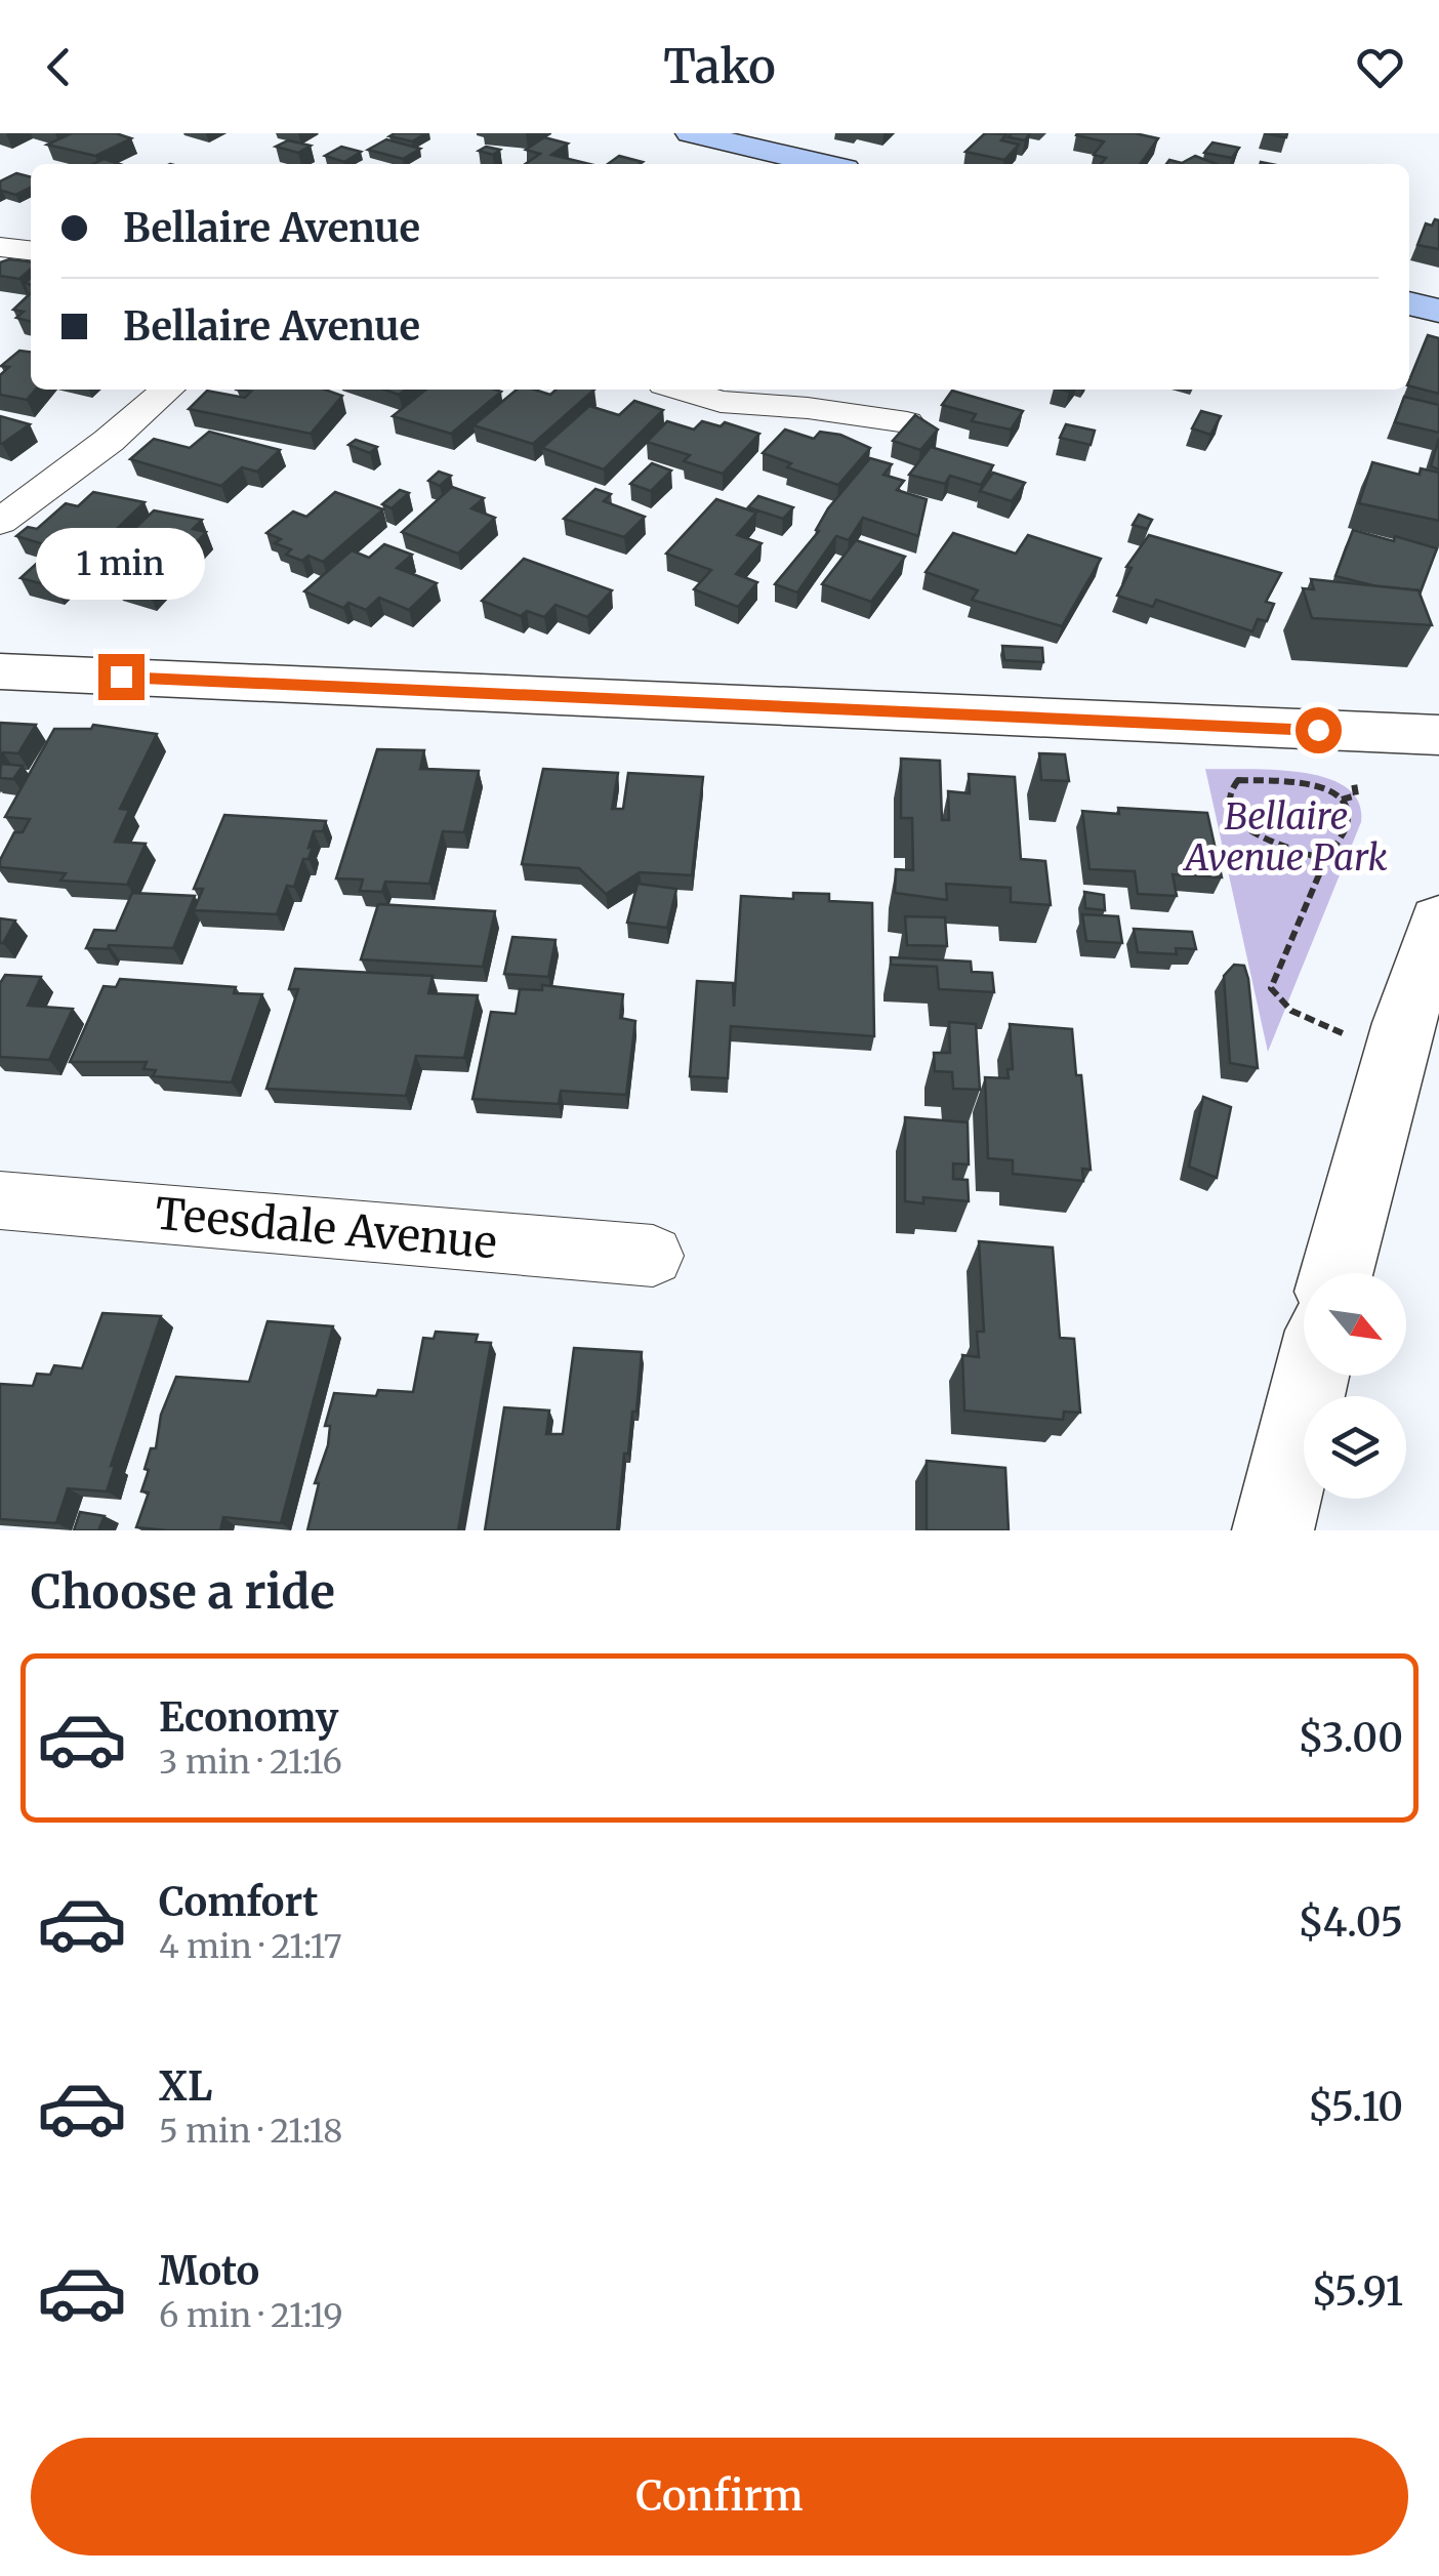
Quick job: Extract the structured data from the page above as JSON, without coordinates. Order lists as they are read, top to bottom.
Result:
{
  "streets": {
    "street": ["Teesdale Avenue"]
  },
  "parks": ["Bellaire Avenue Park"],
  "north": "bottom right",
  "page": {
    "header": "Tako",
    "banner": ["Bellaire Avenue", "Bellaire Avenue"],
    "bubble": "1 min",
    "heading": "Choose a ride",
    "list": [
      {
        "name": "Economy",
        "note": "3 min · 21:16",
        "value": "$3.00"
      },
      {
        "name": "Comfort",
        "note": "4 min · 21:17",
        "value": "$4.05"
      },
      {
        "name": "XL",
        "note": "5 min · 21:18",
        "value": "$5.10"
      },
      {
        "name": "Moto",
        "note": "6 min · 21:19",
        "value": "$5.91"
      }
    ],
    "buttons": "Confirm"
  }
}
